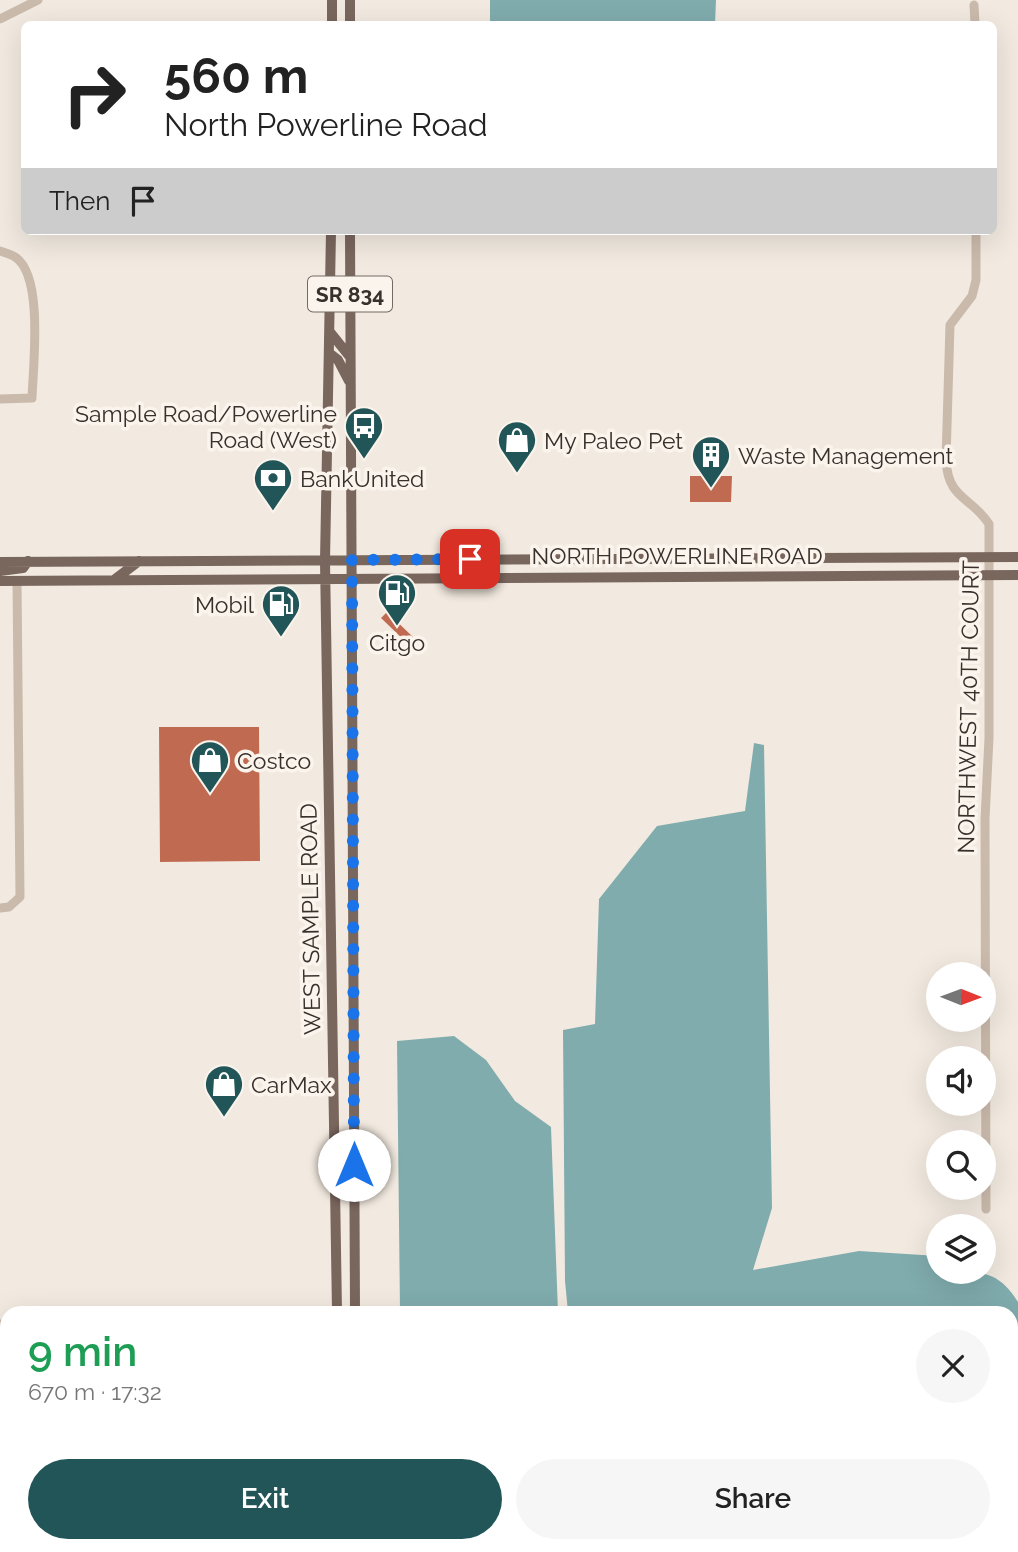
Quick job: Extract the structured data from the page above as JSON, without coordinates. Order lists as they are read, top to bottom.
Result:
{
  "streets": {
    "main road": ["SR 834", "NORTH POWERLINE ROAD", "WEST SAMPLE ROAD"],
    "street": ["NORTHWEST 40TH COURT"]
  },
  "crossings": [
    ["NORTH POWERLINE ROAD", "NORTHWEST 40TH COURT"],
    ["NORTH POWERLINE ROAD", "WEST SAMPLE ROAD"]
  ],
  "places": {
    "bus stop": ["Sample Road/Powerline Road (West)"],
    "shop": ["My Paleo Pet", "Costco", "CarMax"],
    "building": ["Waste Management"],
    "bank": ["BankUnited"],
    "fuel station": ["Citgo", "Mobil"]
  },
  "north": "right",
  "page": {
    "turn": ["560 m", "North Powerline Road"],
    "then": "Then",
    "heading": ["9 min", "670 m · 17:32"],
    "buttons": ["Exit", "Share"]
  }
}
